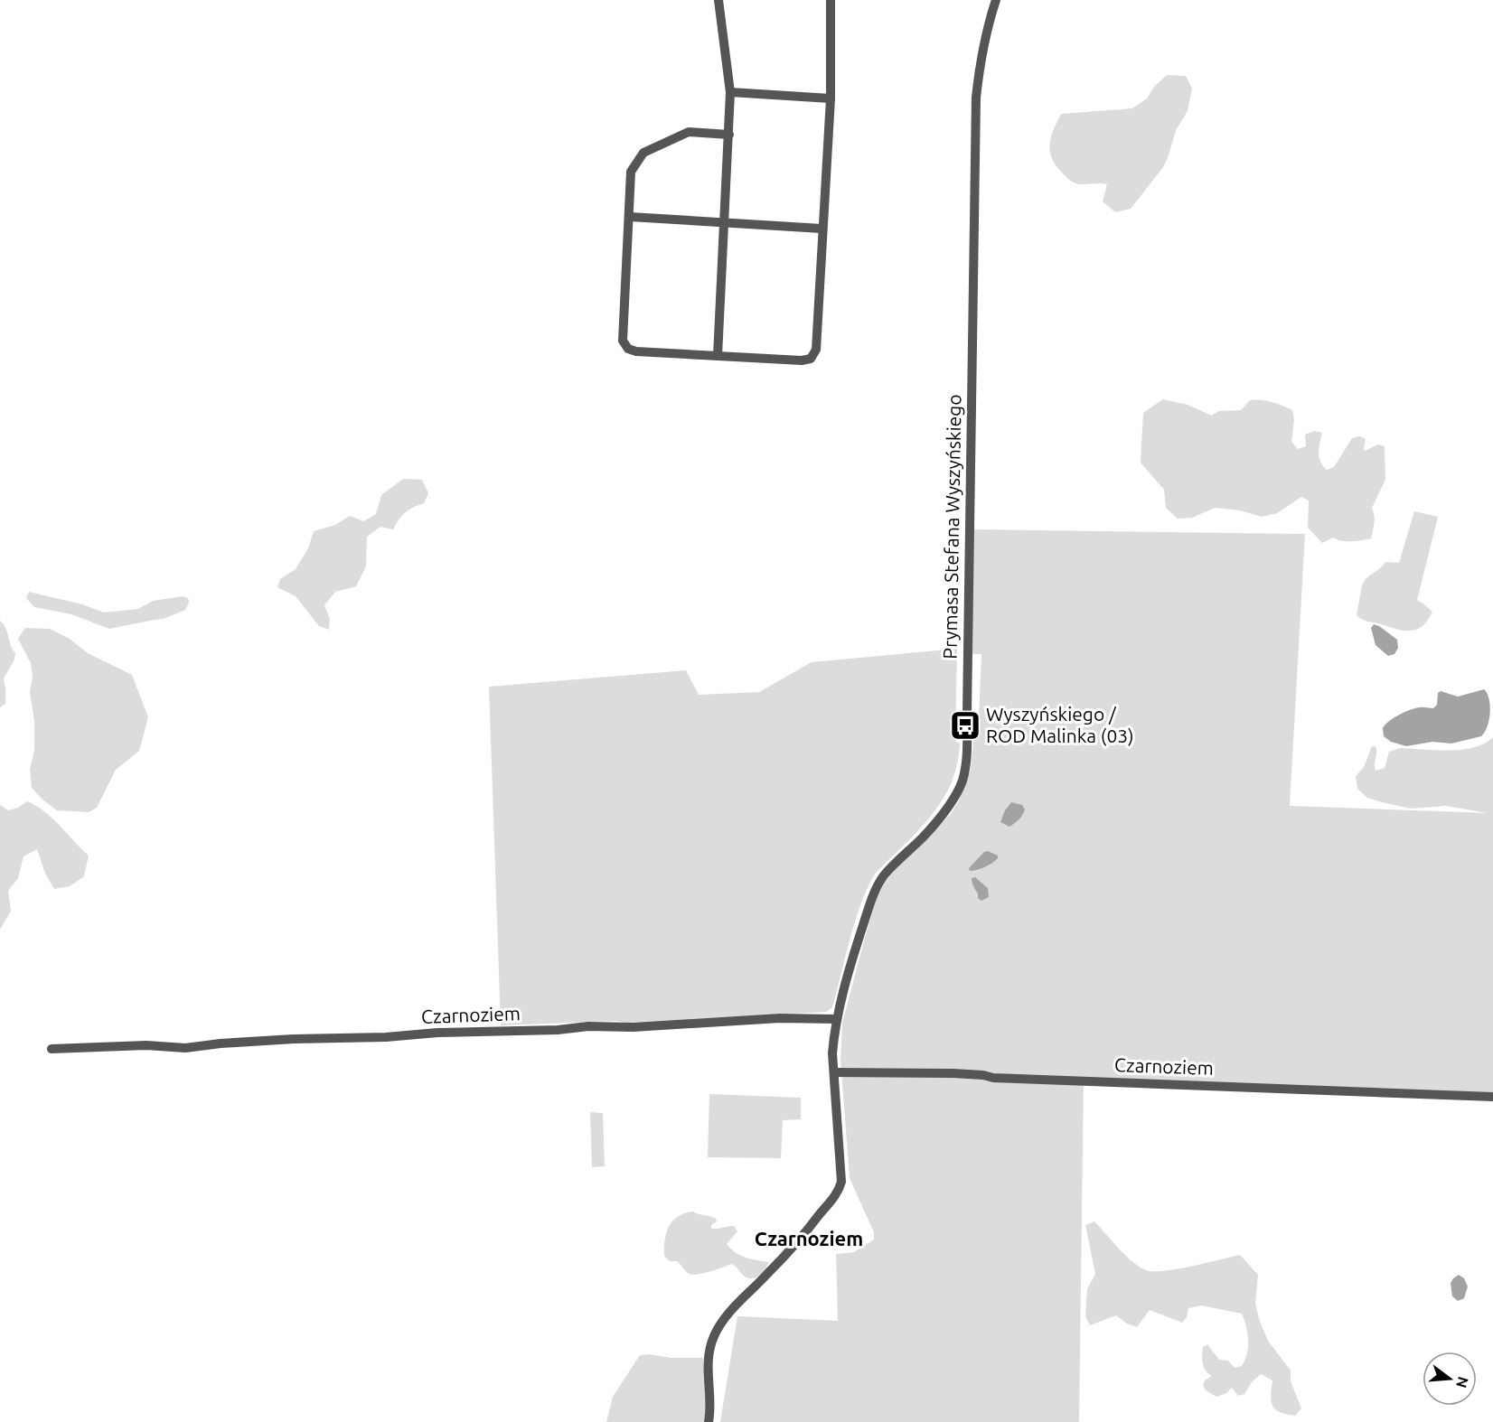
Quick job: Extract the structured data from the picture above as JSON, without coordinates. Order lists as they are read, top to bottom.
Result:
{
  "streets": {
    "street": ["Prymasa Stefana Wyszyńskiego", "Czarnoziem"]
  },
  "crossings": [
    ["Prymasa Stefana Wyszyńskiego", "Czarnoziem"]
  ],
  "districts": ["Czarnoziem"],
  "places": {
    "bus stop": ["Wyszyńskiego / ROD Malinka (03)"]
  },
  "north": "right"
}
